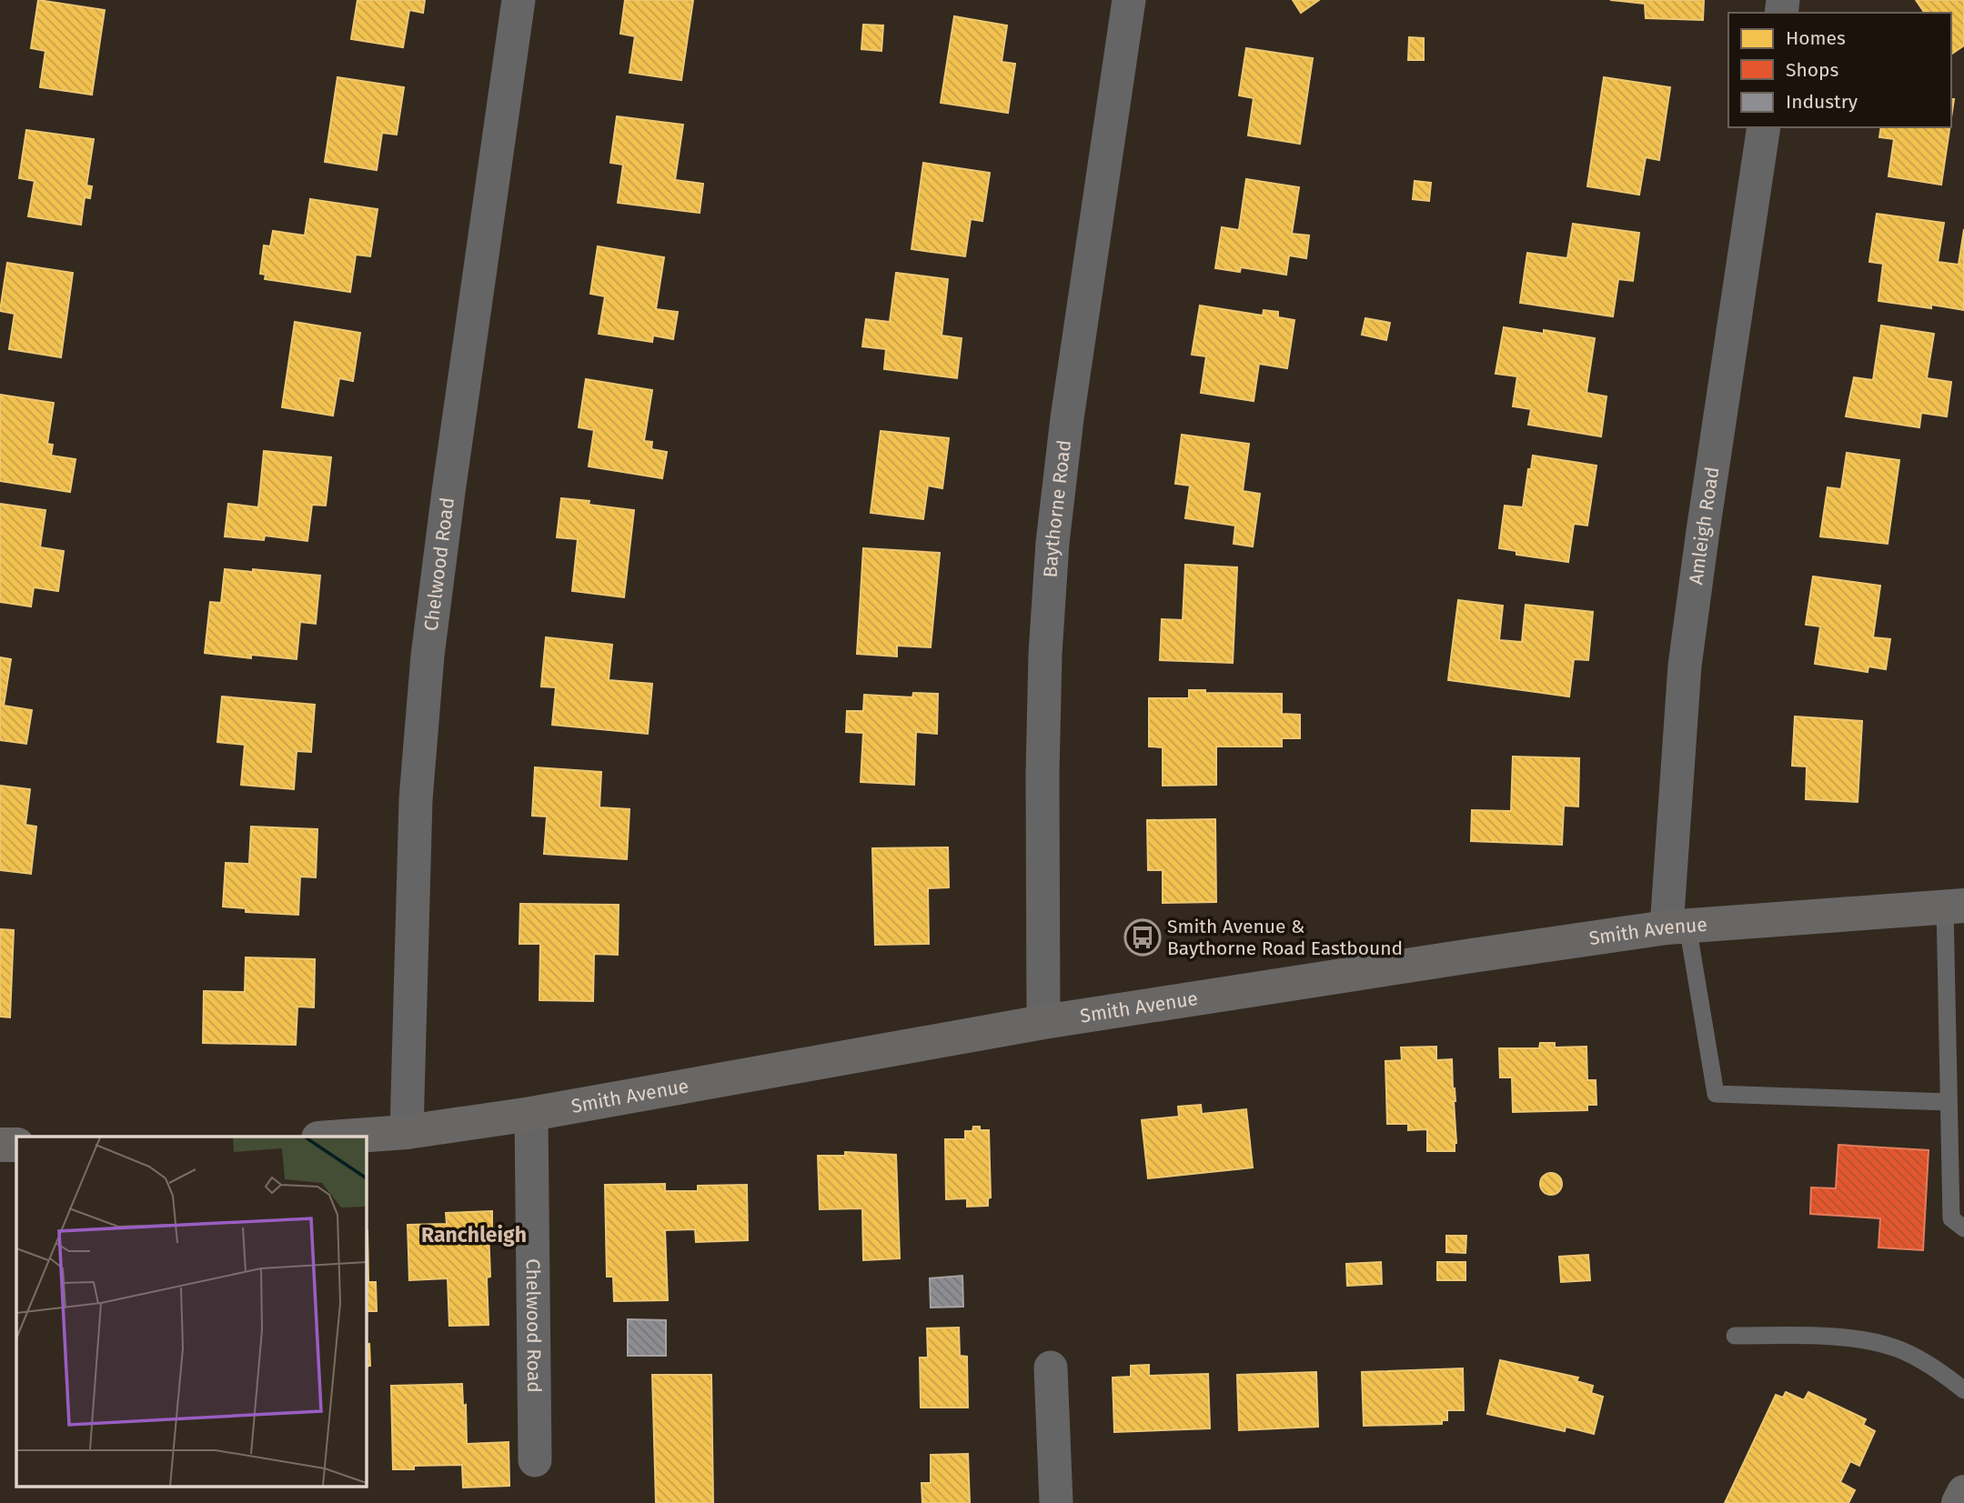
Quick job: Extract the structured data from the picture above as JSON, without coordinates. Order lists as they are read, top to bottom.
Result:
{
  "streets": {
    "main road": ["Smith Avenue"],
    "street": ["Baythorne Road", "Amleigh Road", "Chelwood Road"]
  },
  "crossings": [
    ["Baythorne Road", "Smith Avenue"],
    ["Amleigh Road", "Smith Avenue"],
    ["Chelwood Road", "Smith Avenue"]
  ],
  "districts": ["Ranchleigh"],
  "places": {
    "bus stop": ["Smith Avenue & Baythorne Road Eastbound"]
  },
  "legend": ["Homes", "Shops", "Industry"]
}
